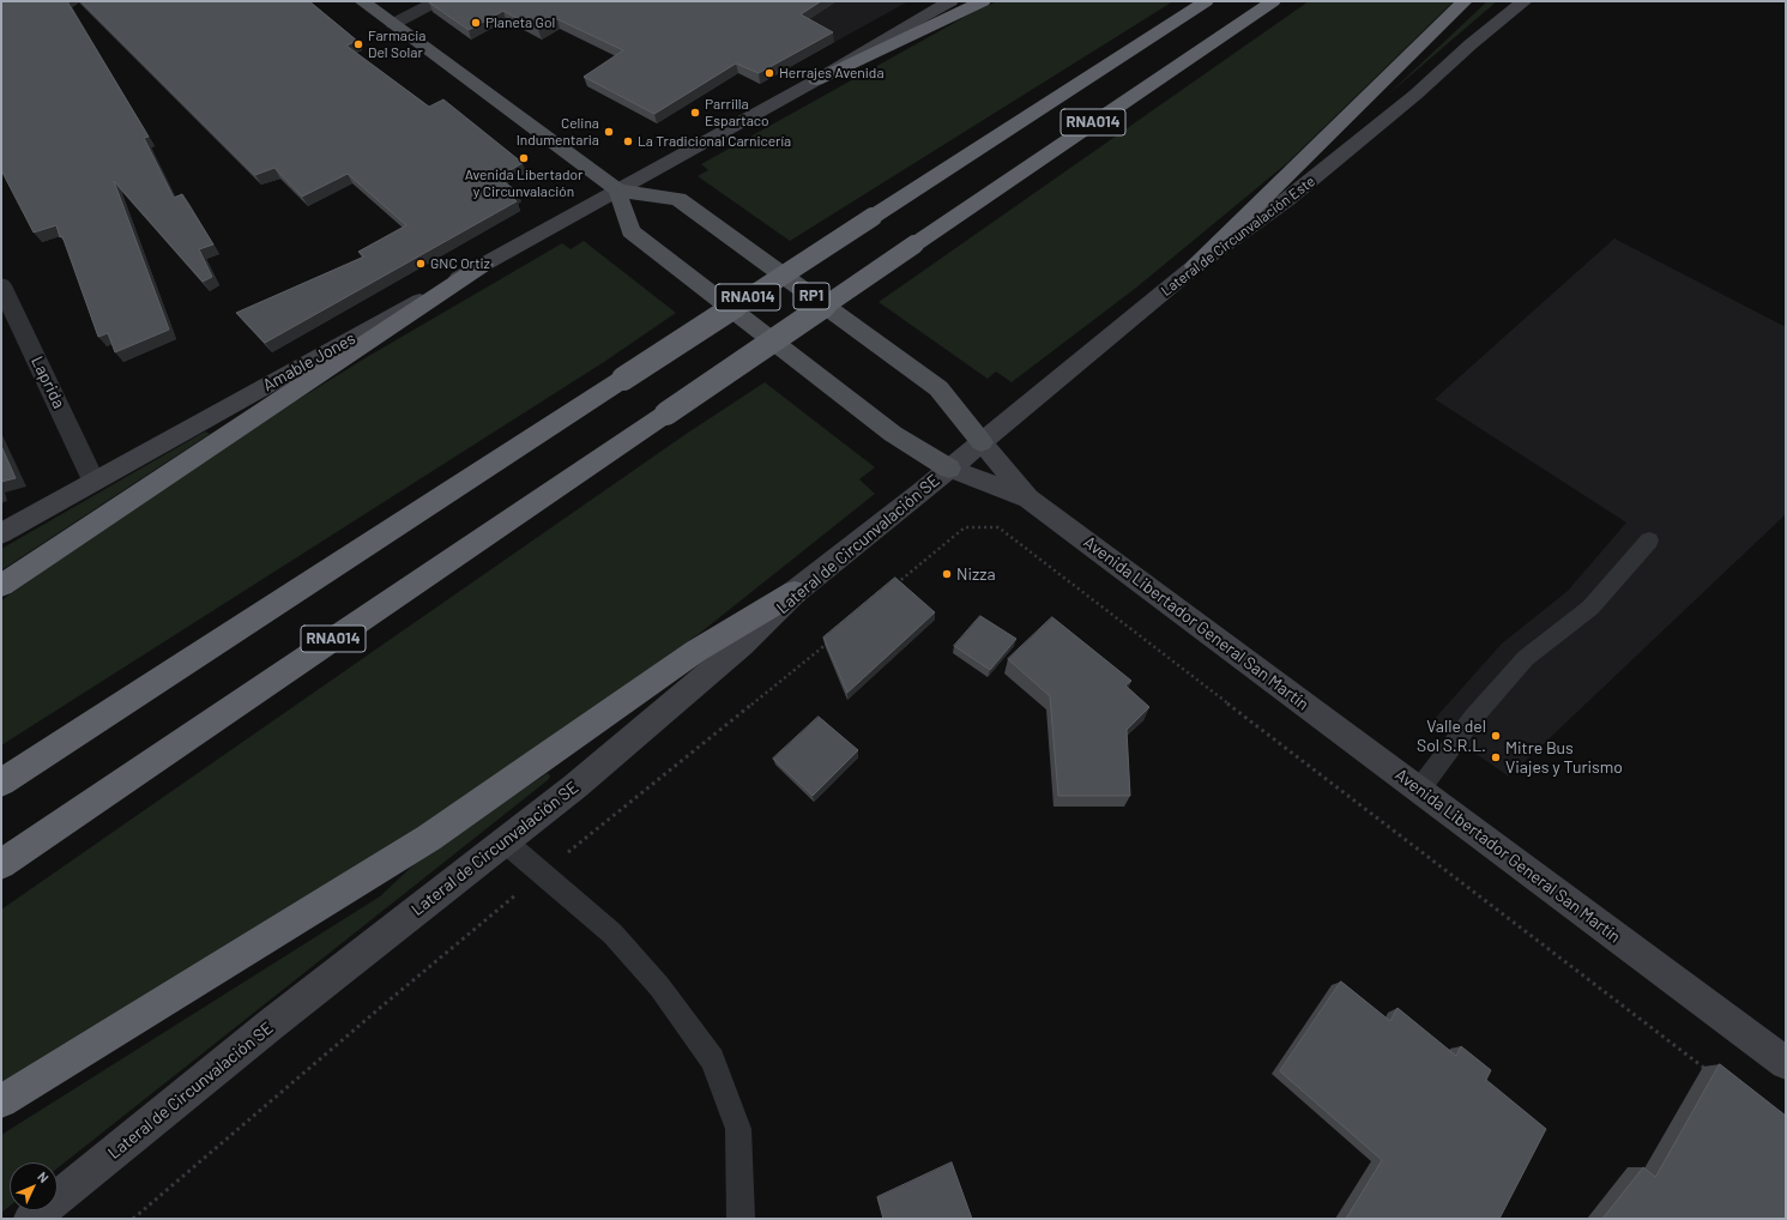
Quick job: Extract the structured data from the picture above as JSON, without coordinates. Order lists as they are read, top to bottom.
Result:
{
  "streets": {
    "highway": ["RNA014"],
    "main road": ["RP1", "Avenida Libertador General San Martín"],
    "street": [
      "Lateral de Circunvalación Este",
      "Amable Jones",
      "Laprida",
      "Lateral de Circunvalación SE"
    ]
  },
  "crossings": [
    ["Lateral de Circunvalación Este", "RP1"],
    ["Lateral de Circunvalación Este", "Lateral de Circunvalación SE"],
    ["Lateral de Circunvalación Este", "Avenida Libertador General San Martín"],
    ["RP1", "Amable Jones"],
    ["RP1", "Avenida Libertador General San Martín"],
    ["Amable Jones", "Laprida"],
    ["Amable Jones", "Avenida Libertador General San Martín"],
    ["Lateral de Circunvalación SE", "Avenida Libertador General San Martín"]
  ],
  "places": [
    "Planeta Gol",
    "Farmacia Del Solar",
    "Herrajes Avenida",
    "Parrilla Espartaco",
    "Celina Indumentaria",
    "La Tradicional Carnicería",
    "Avenida Libertador y Circunvalación",
    "GNC Ortiz",
    "Nizza",
    "Valle del Sol S.R.L.",
    "Mitre Bus Viajes y Turismo"
  ],
  "north": "top right"
}
